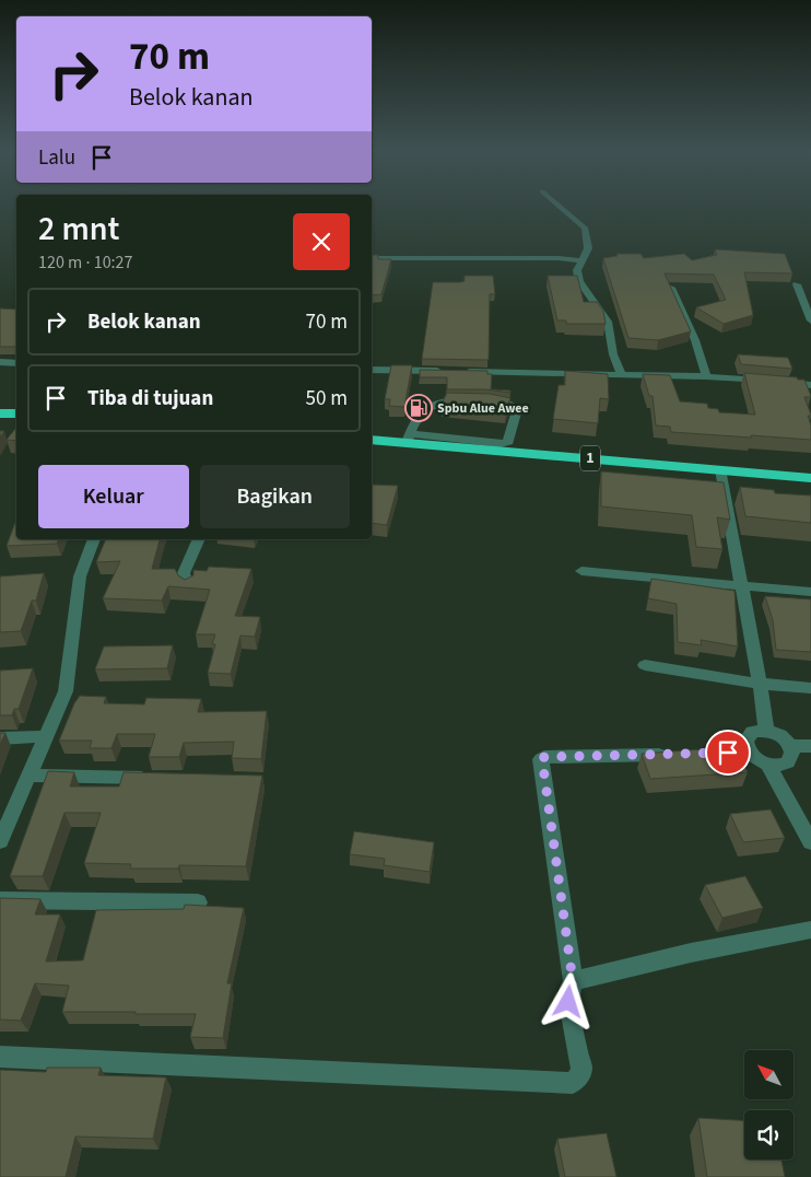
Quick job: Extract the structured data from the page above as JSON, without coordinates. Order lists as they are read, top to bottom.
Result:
{
  "streets": {
    "highway": ["1"]
  },
  "places": {
    "fuel station": ["Spbu Alue Awee"]
  },
  "north": "top left",
  "page": {
    "turn": ["70 m", "Belok kanan"],
    "then": "Lalu",
    "heading": ["2 mnt", "120 m · 10:27"],
    "list": [
      {
        "name": "Belok kanan",
        "value": "70 m"
      },
      {
        "name": "Tiba di tujuan",
        "value": "50 m"
      }
    ],
    "buttons": ["Keluar", "Bagikan"]
  }
}
